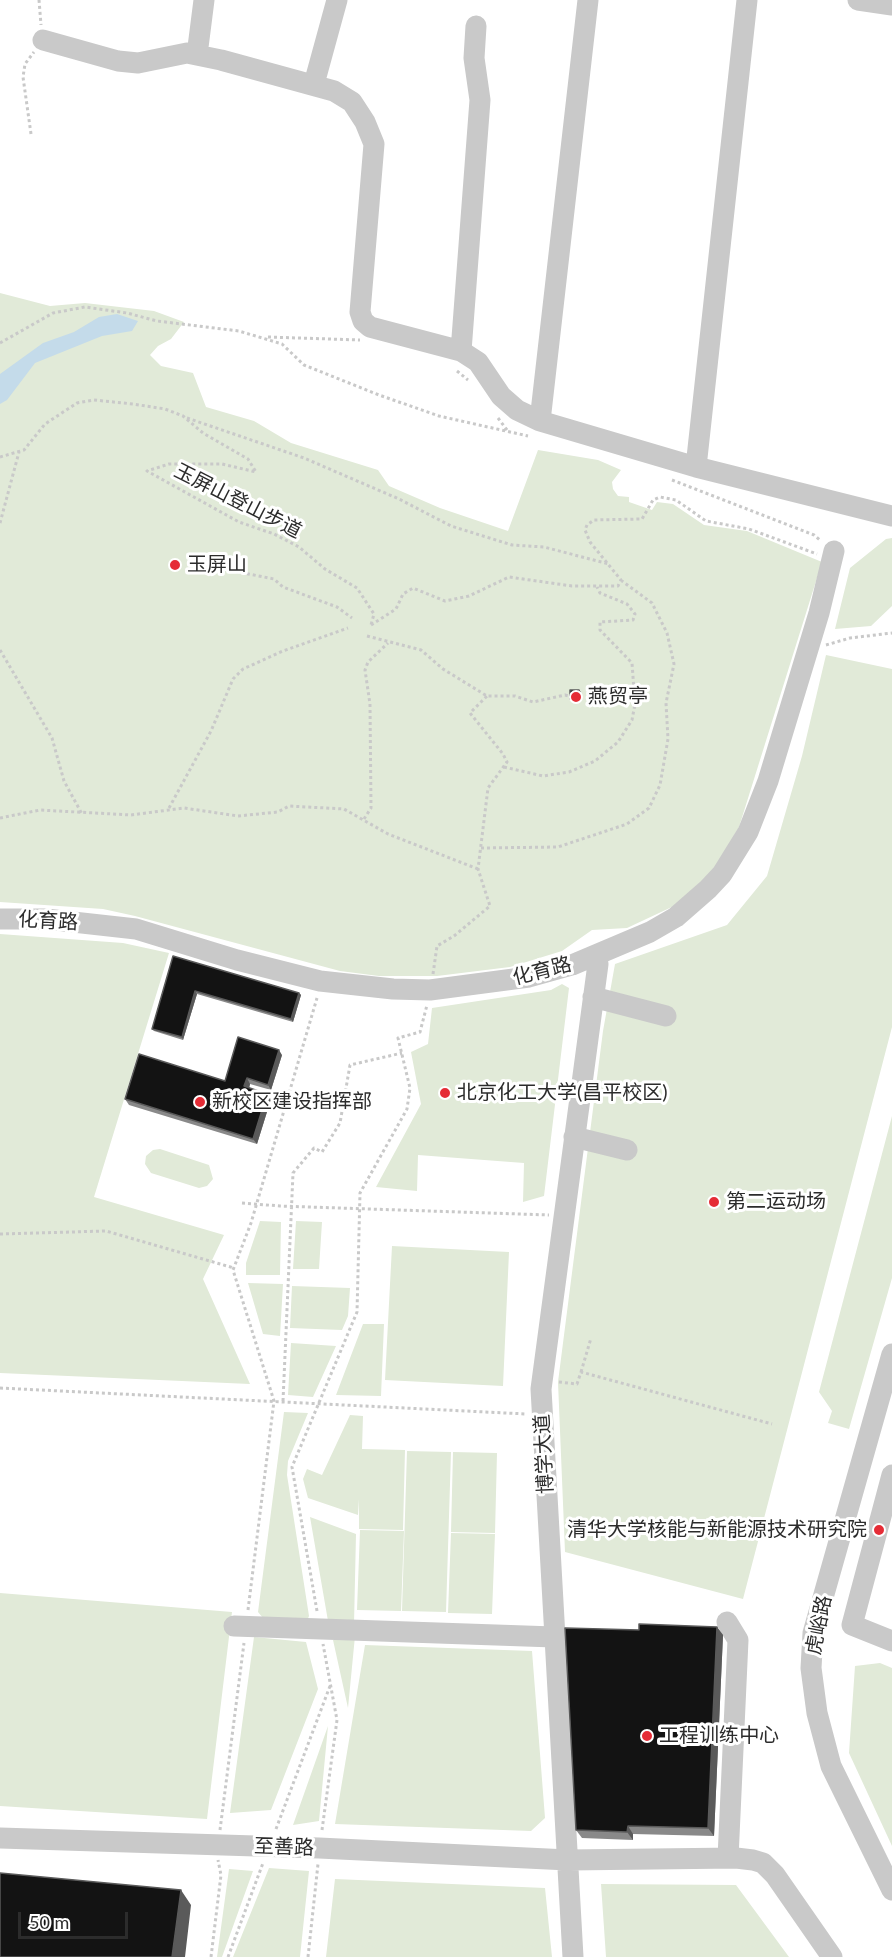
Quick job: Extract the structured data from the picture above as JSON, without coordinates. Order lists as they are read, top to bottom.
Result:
{
  "streets": {
    "street": [
      "化育路",
      "博学大道",
      "虎峪路",
      "至善路"
    ],
    "path": ["玉屏山登山步道"]
  },
  "crossings": [
    ["化育路", "博学大道"],
    ["博学大道", "至善路"]
  ],
  "places": [
    "玉屏山",
    "燕贸亭",
    "北京化工大学(昌平校区)",
    "新校区建设指挥部",
    "第二运动场",
    "清华大学核能与新能源技术研究院",
    "工程训练中心"
  ],
  "scale_bar": "50 m"
}
